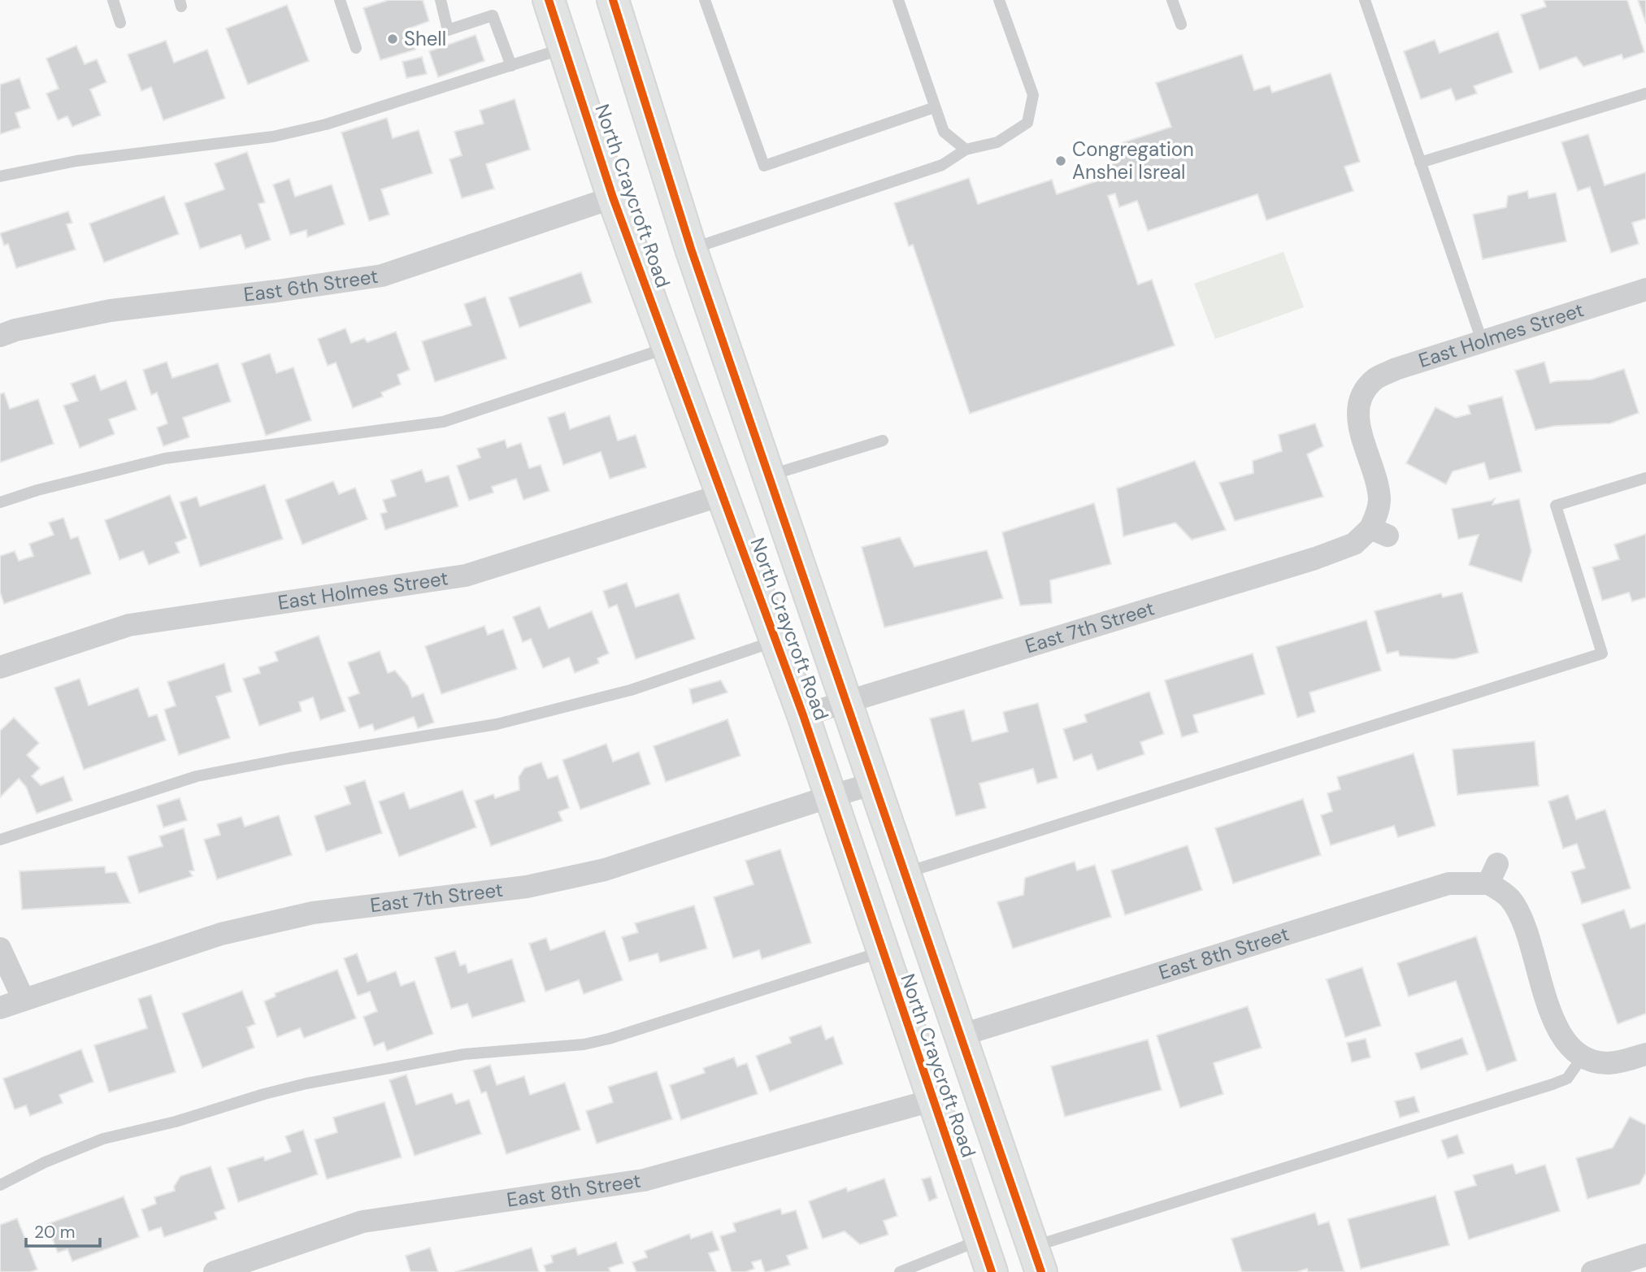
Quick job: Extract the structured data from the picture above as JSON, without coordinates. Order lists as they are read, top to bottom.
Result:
{
  "streets": {
    "main road": ["North Craycroft Road"],
    "street": [
      "East 6th Street",
      "East Holmes Street",
      "East 7th Street",
      "East 8th Street"
    ]
  },
  "crossings": [
    ["North Craycroft Road", "East 6th Street"],
    ["North Craycroft Road", "East Holmes Street"],
    ["North Craycroft Road", "East 7th Street"],
    ["North Craycroft Road", "East 8th Street"],
    ["East Holmes Street", "East 7th Street"]
  ],
  "places": ["Shell", "Congregation Anshei Isreal"],
  "scale_bar": "20 m"
}
